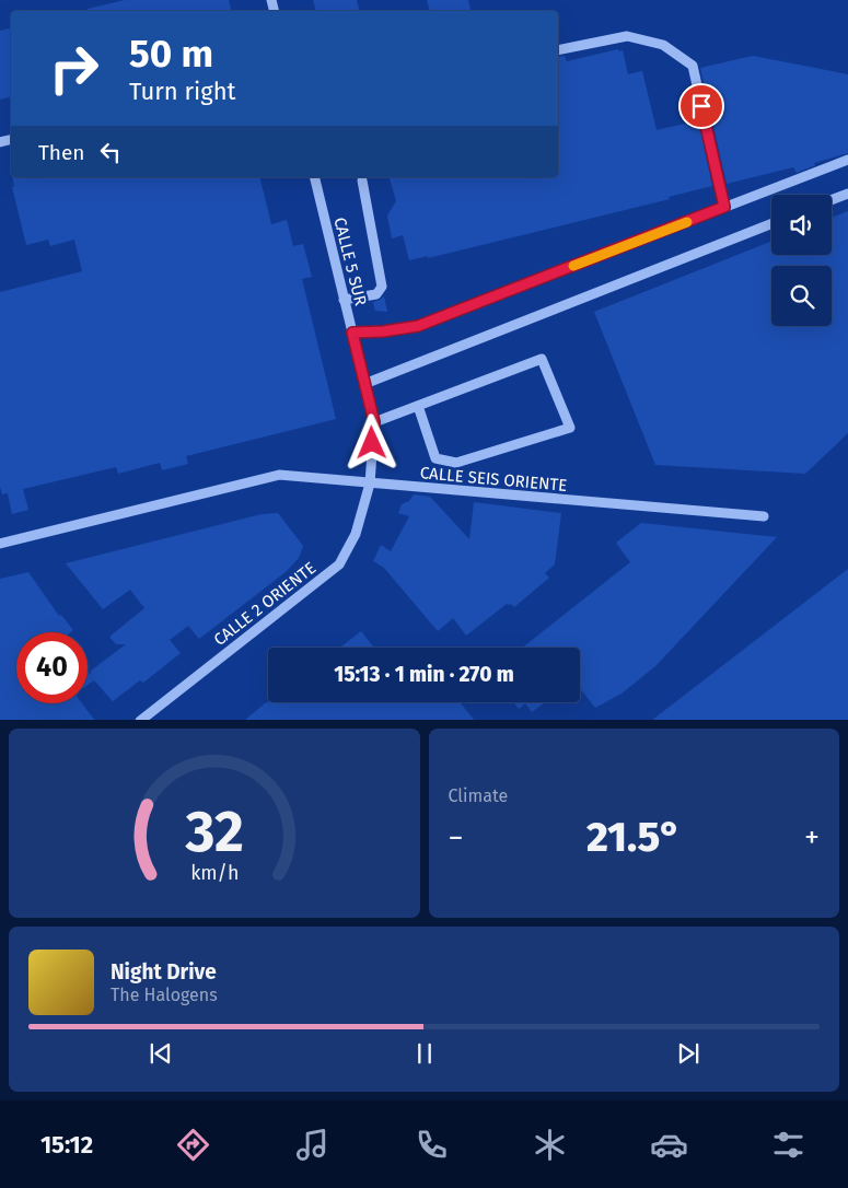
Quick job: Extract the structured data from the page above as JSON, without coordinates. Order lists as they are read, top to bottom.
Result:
{
  "streets": {
    "street": ["CALLE 5 SUR", "CALLE SEIS ORIENTE", "CALLE 2 ORIENTE"]
  },
  "crossings": [
    ["CALLE 5 SUR", "CALLE SEIS ORIENTE"],
    ["CALLE 5 SUR", "CALLE 2 ORIENTE"],
    ["CALLE SEIS ORIENTE", "CALLE 2 ORIENTE"]
  ],
  "page": {
    "turn": ["50 m", "Turn right"],
    "then": "Then",
    "limit": "40",
    "trip": "15:13 · 1 min · 270 m",
    "tile": "Climate",
    "heat": ["−", "21.5°", "+"],
    "song": ["Night Drive", "The Halogens"],
    "tabs": "15:12",
    "gauge": ["32", "km/h"]
  }
}
